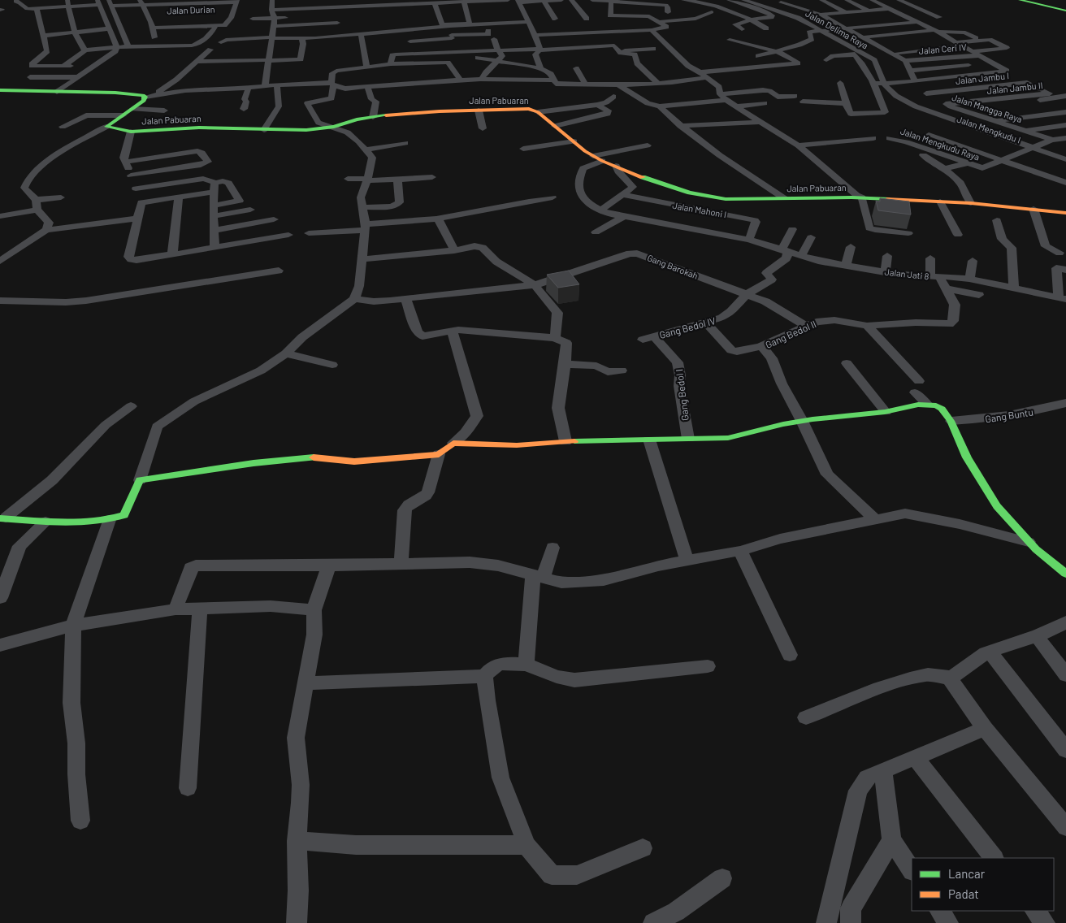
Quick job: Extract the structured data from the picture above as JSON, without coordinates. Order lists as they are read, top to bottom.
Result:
{
  "streets": {
    "street": [
      "Jalan Durian",
      "Jalan Delima Raya",
      "Jalan Ceri IV",
      "Jalan Jambu I",
      "Jalan Jambu II",
      "Jalan Pabuaran",
      "Jalan Mangga Raya",
      "Jalan Mengkudu I",
      "Jalan Mengkudu Raya",
      "Jalan Mahoni I",
      "Gang Barokah",
      "Jalan Jati 8",
      "Gang Bedol IV",
      "Gang Bedol II",
      "Gang Bedol I",
      "Gang Buntu"
    ]
  },
  "crossings": [
    ["Jalan Delima Raya", "Jalan Ceri IV"],
    ["Jalan Jambu I", "Jalan Jambu II"],
    ["Jalan Jambu I", "Jalan Mangga Raya"],
    ["Jalan Jambu II", "Jalan Mangga Raya"],
    ["Jalan Pabuaran", "Jalan Mahoni I"],
    ["Jalan Mangga Raya", "Jalan Mengkudu Raya"],
    ["Jalan Mengkudu I", "Jalan Mengkudu Raya"],
    ["Jalan Mahoni I", "Jalan Jati 8"],
    ["Gang Barokah", "Gang Bedol IV"],
    ["Gang Barokah", "Gang Bedol II"],
    ["Jalan Jati 8", "Gang Bedol II"],
    ["Gang Bedol IV", "Gang Bedol I"]
  ],
  "legend": ["Lancar", "Padat"]
}
